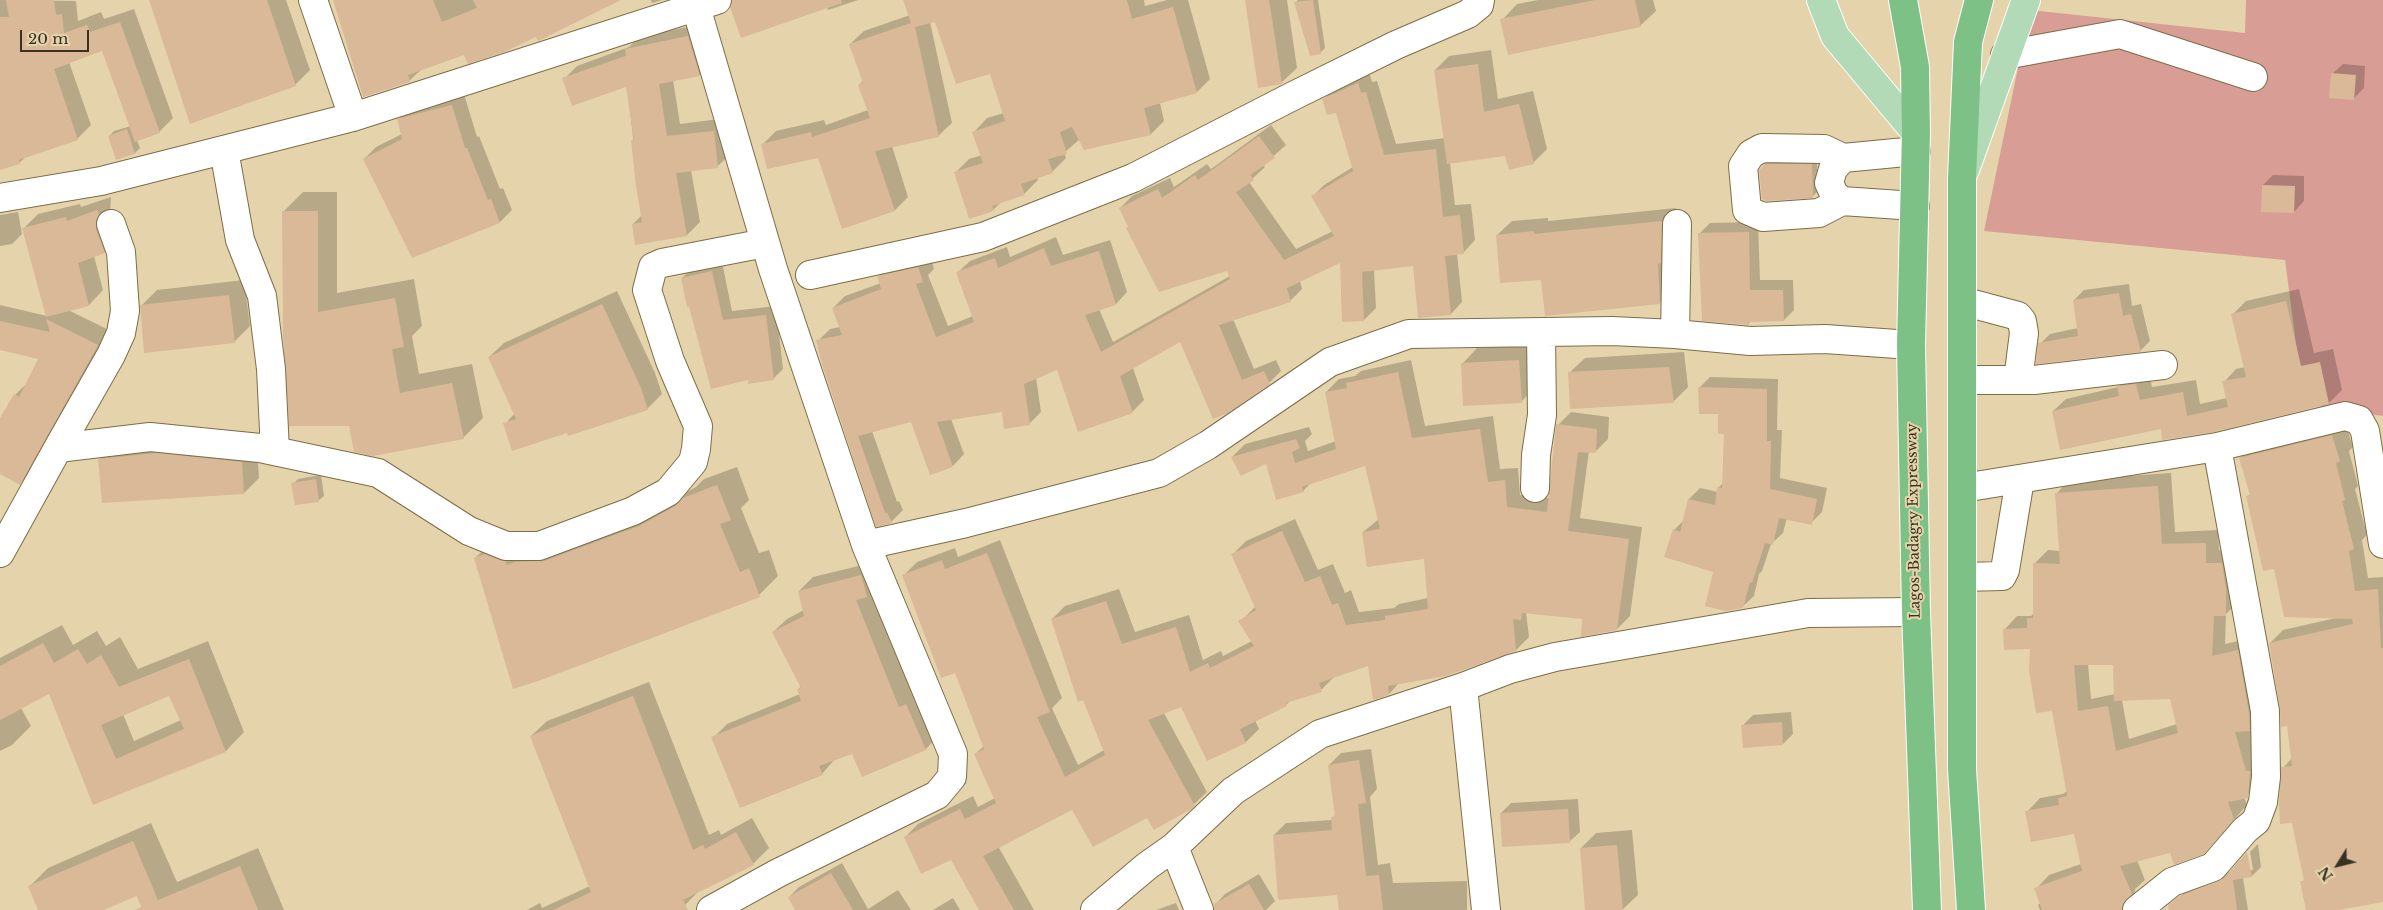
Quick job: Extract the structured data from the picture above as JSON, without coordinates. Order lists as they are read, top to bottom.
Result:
{
  "streets": {
    "highway": ["Lagos-Badagry Expressway"]
  },
  "scale_bar": "20 m",
  "north": "bottom left"
}
